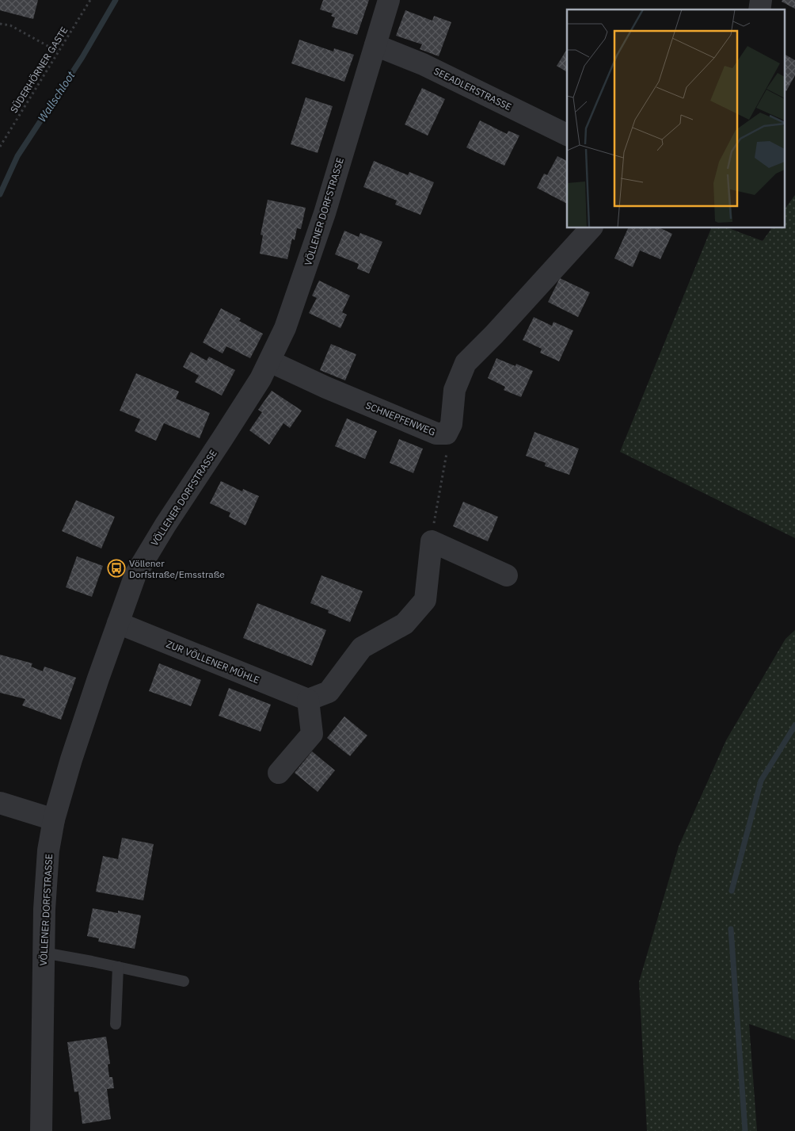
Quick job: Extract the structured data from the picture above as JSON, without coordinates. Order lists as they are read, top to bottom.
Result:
{
  "streets": {
    "street": [
      "SEEADLERSTRASSE",
      "VÖLLENER DORFSTRASSE",
      "SCHNEPFENWEG",
      "ZUR VÖLLENER MÜHLE"
    ],
    "path": ["SÜDERHÖRNER GASTE"]
  },
  "crossings": [
    ["SEEADLERSTRASSE", "VÖLLENER DORFSTRASSE"],
    ["VÖLLENER DORFSTRASSE", "SCHNEPFENWEG"],
    ["VÖLLENER DORFSTRASSE", "ZUR VÖLLENER MÜHLE"]
  ],
  "water": ["Wallschloot"],
  "places": {
    "bus stop": ["Völlener Dorfstraße/Emsstraße"]
  }
}
